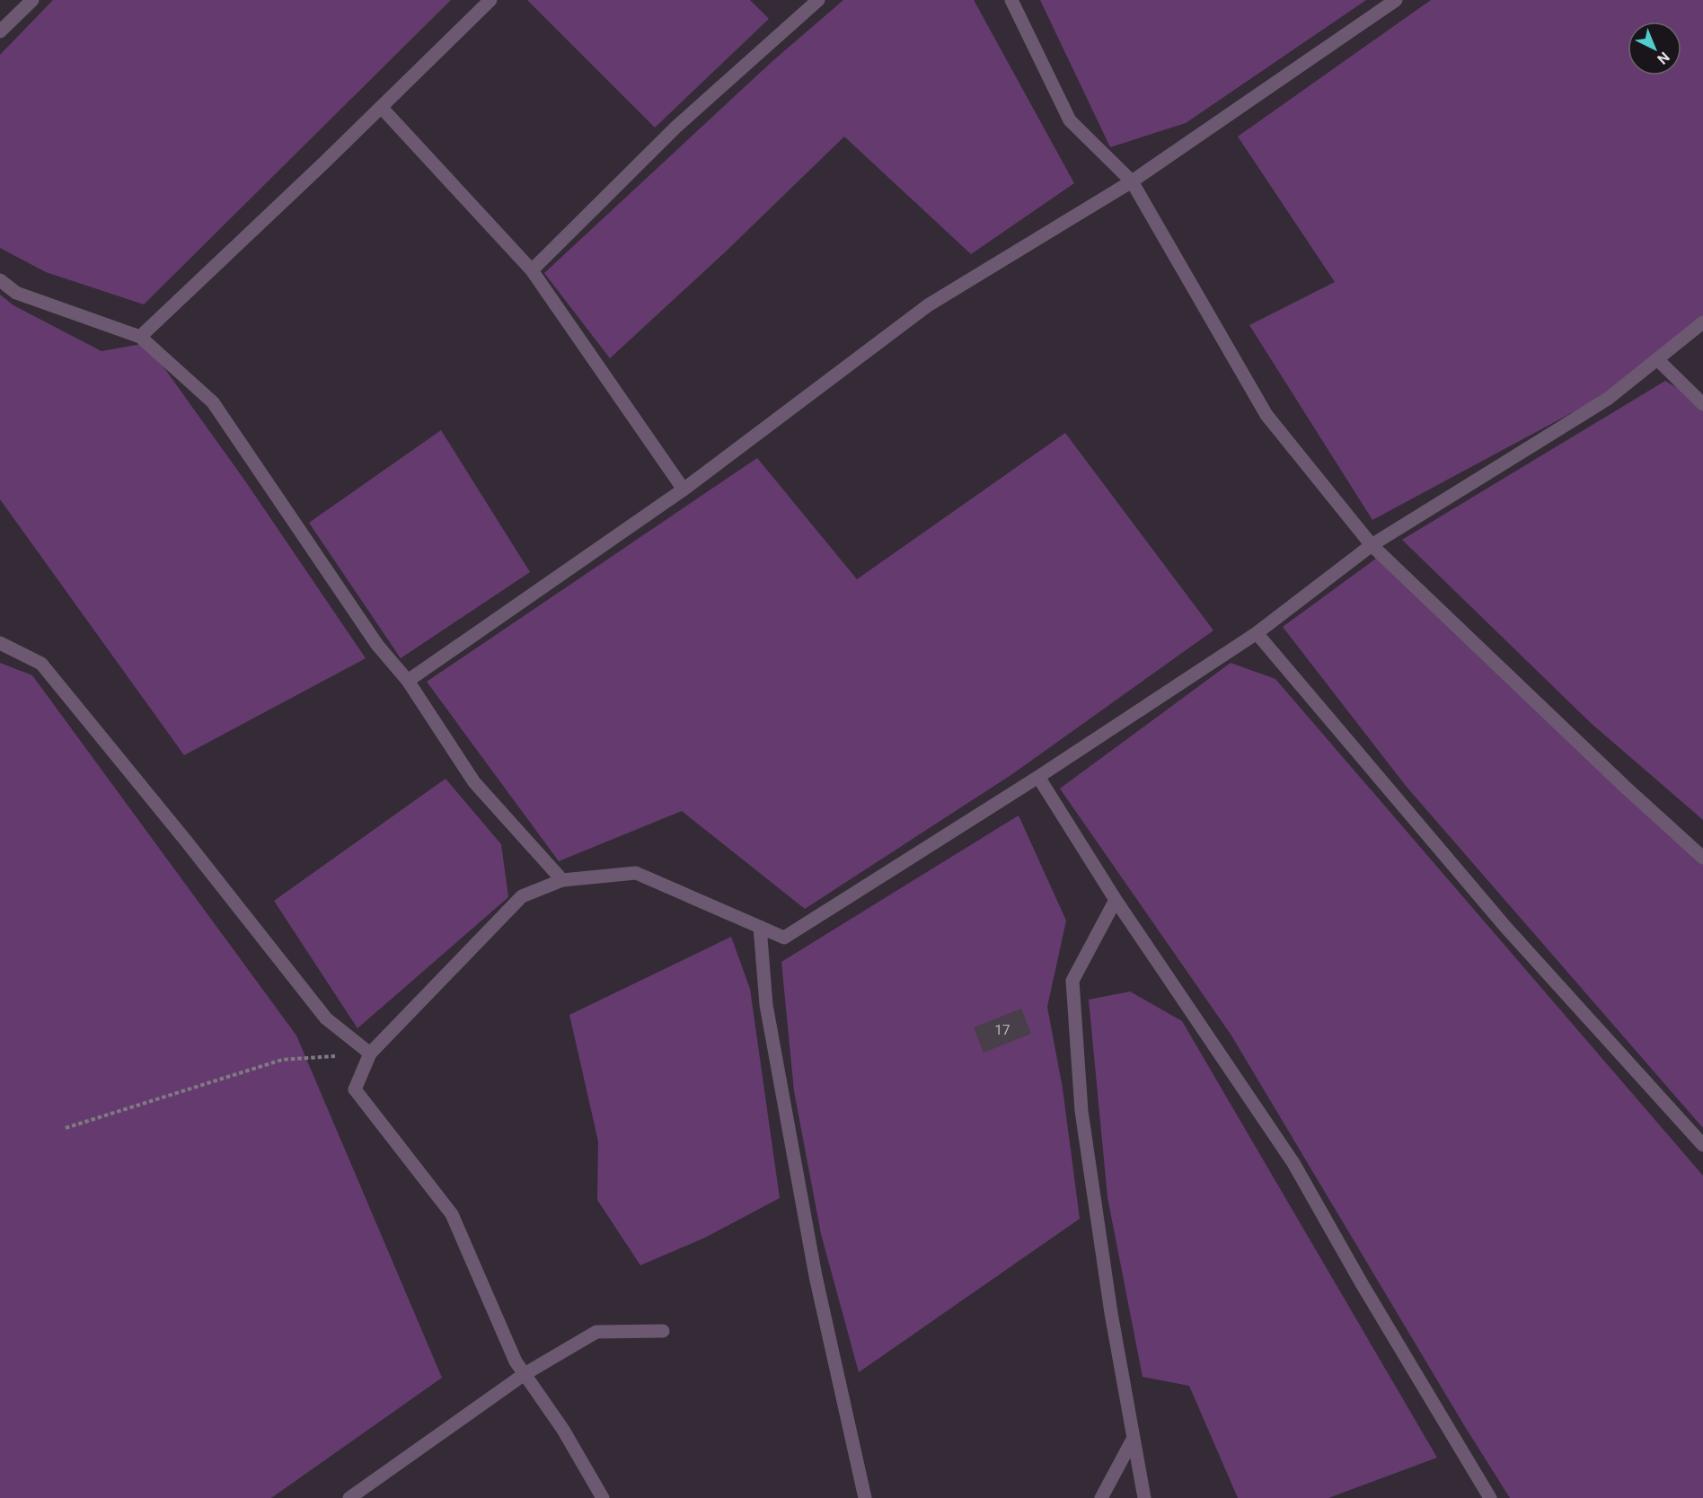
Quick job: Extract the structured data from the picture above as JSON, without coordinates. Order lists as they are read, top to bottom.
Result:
{
  "house_numbers": ["17"],
  "north": "bottom right"
}
